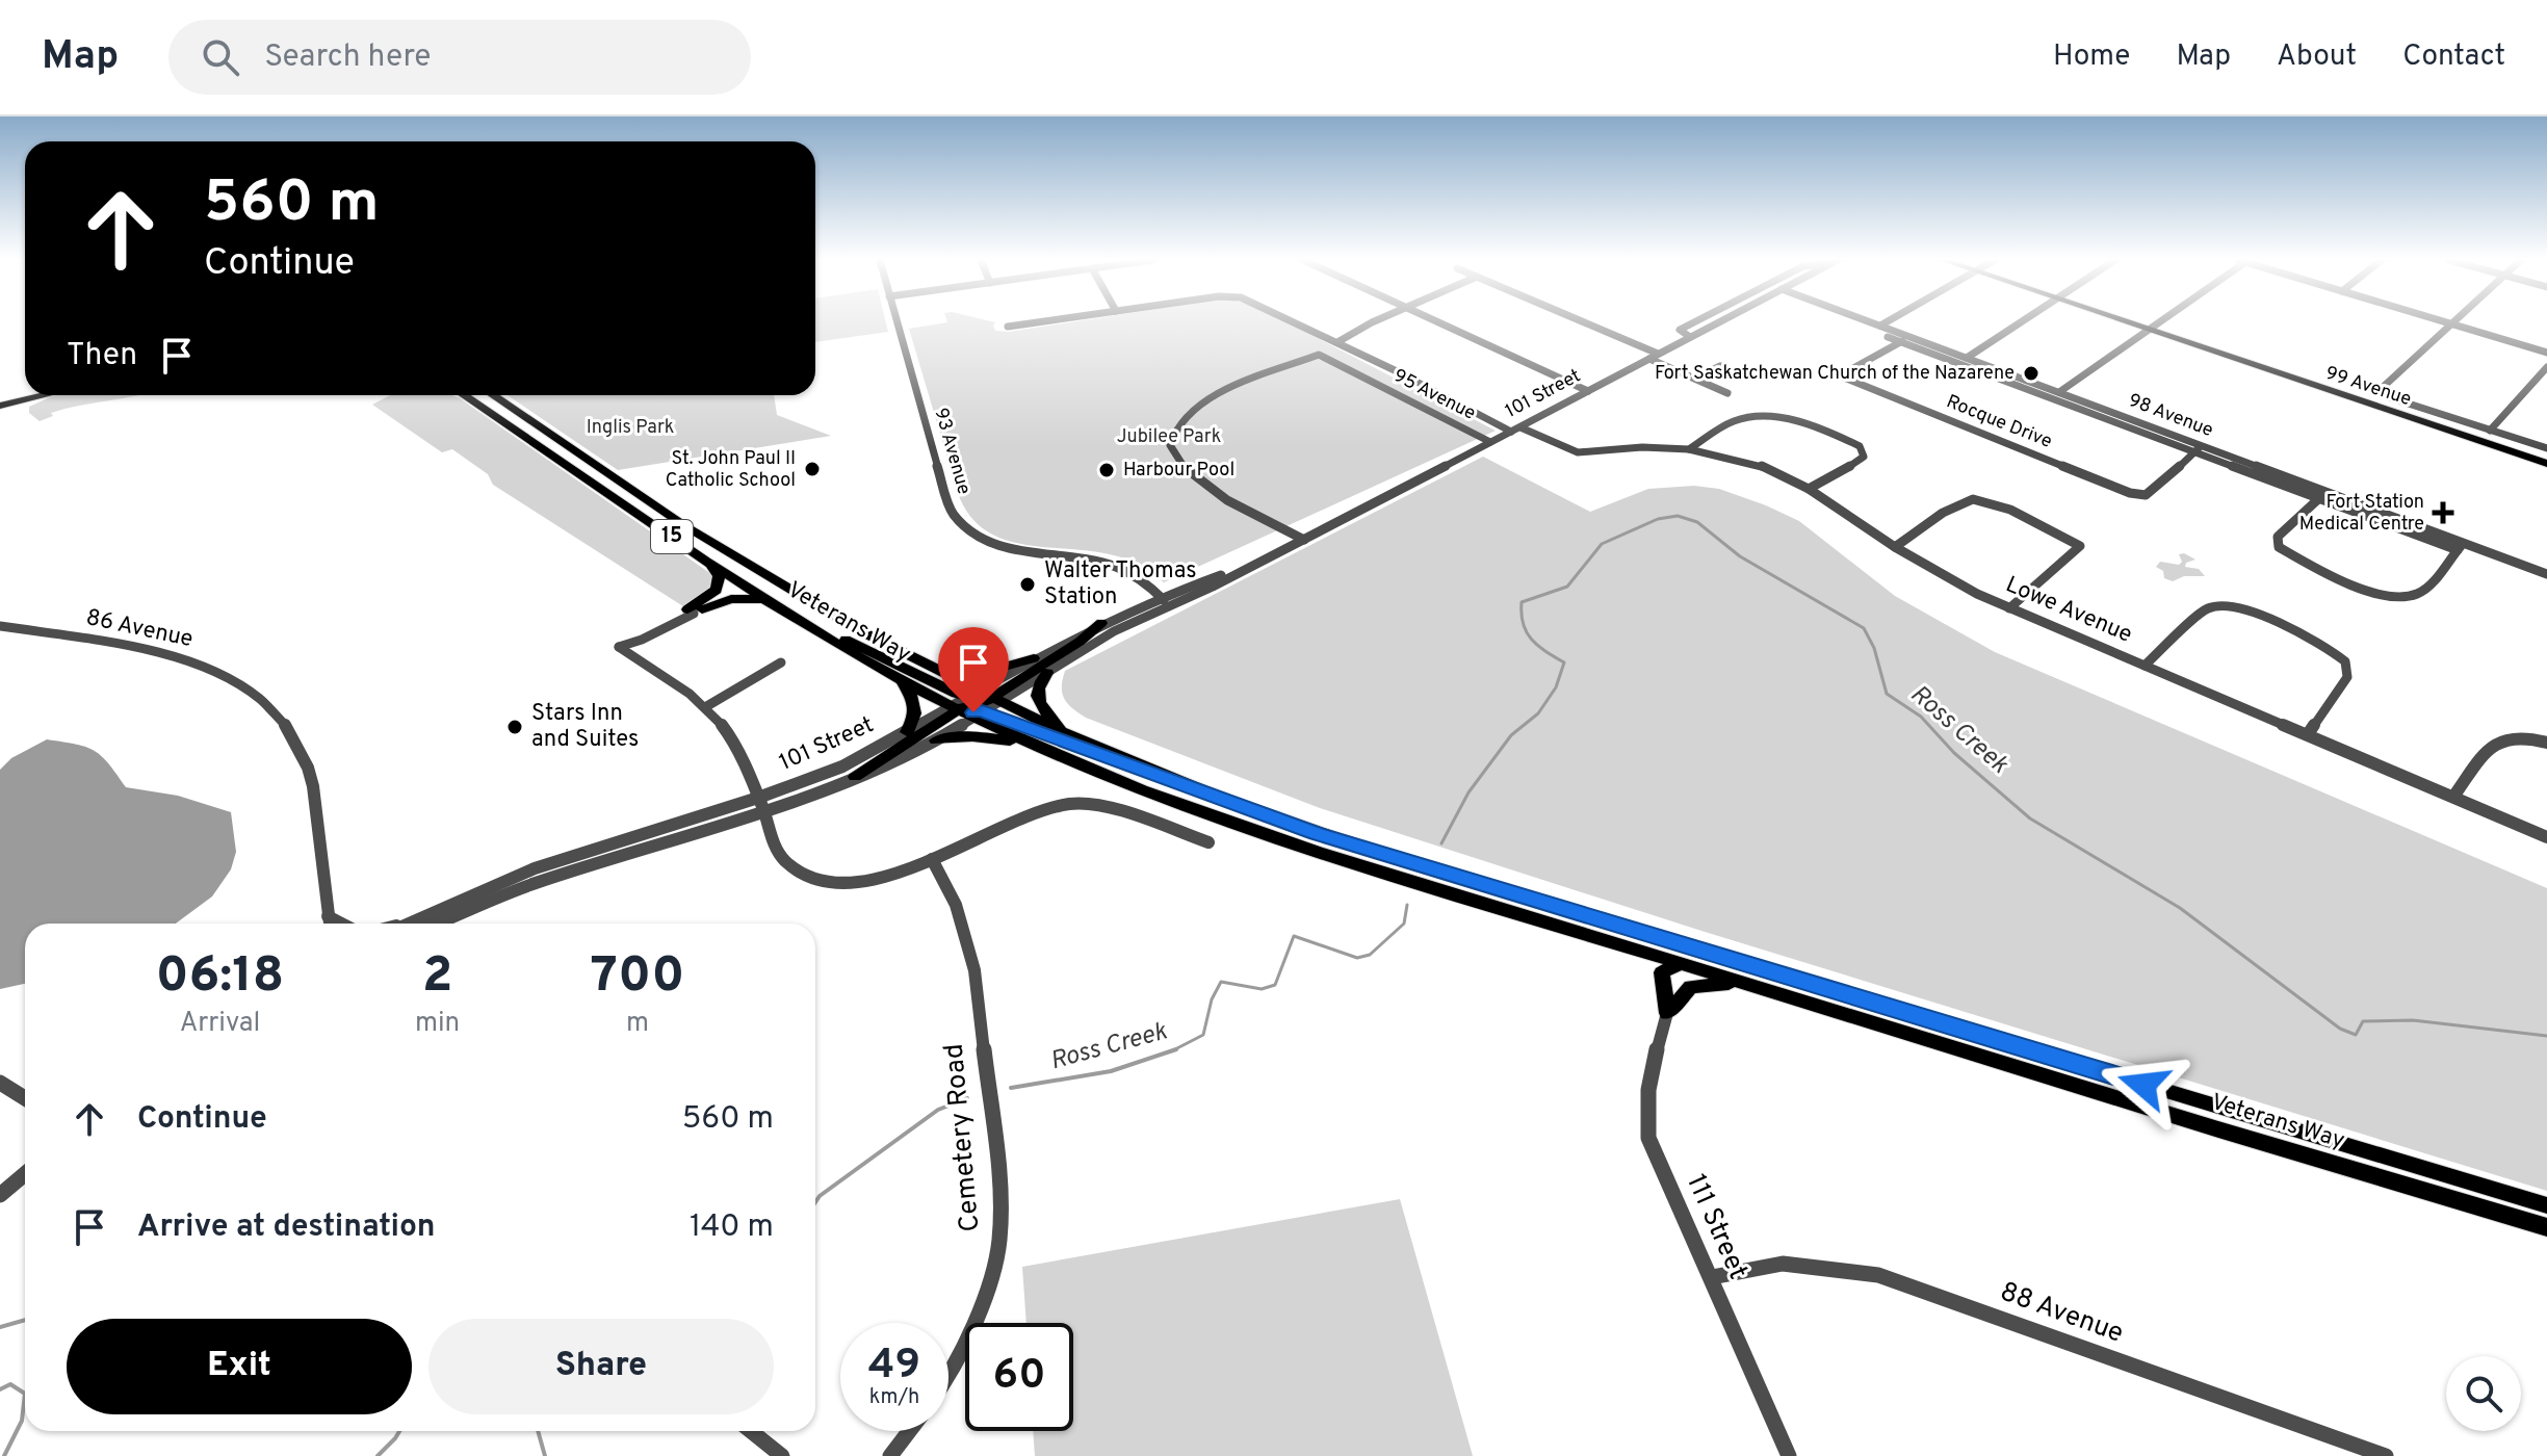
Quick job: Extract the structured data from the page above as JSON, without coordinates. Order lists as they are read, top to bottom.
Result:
{
  "streets": {
    "main road": ["99 Avenue", "15", "Veterans Way"],
    "street": [
      "101 Street",
      "95 Avenue",
      "98 Avenue",
      "Rocque Drive",
      "93 Avenue",
      "Lowe Avenue",
      "86 Avenue",
      "Cemetery Road",
      "111 Street",
      "88 Avenue"
    ]
  },
  "crossings": [
    ["101 Street", "95 Avenue"],
    ["101 Street", "93 Avenue"],
    ["101 Street", "Lowe Avenue"],
    ["101 Street", "Veterans Way"],
    ["98 Avenue", "Rocque Drive"],
    ["111 Street", "88 Avenue"]
  ],
  "water": ["Ross Creek"],
  "parks": ["Inglis Park", "Jubilee Park"],
  "places": {
    "other": [
      "Fort Saskatchewan Church of the Nazarene",
      "St. John Paul II Catholic School",
      "Harbour Pool",
      "Walter Thomas Station",
      "Stars Inn and Suites"
    ],
    "health": ["Fort Station Medical Centre"]
  },
  "page": {
    "header": "Map",
    "search": "Search here",
    "nav": [
      "Home",
      "Map",
      "About",
      "Contact"
    ],
    "turn": ["560 m", "Continue"],
    "then": "Then",
    "eta": [
      "06:18",
      "Arrival",
      "2",
      "min",
      "700",
      "m"
    ],
    "list": [
      {
        "name": "Continue",
        "value": "560 m"
      },
      {
        "name": "Arrive at destination",
        "value": "140 m"
      }
    ],
    "buttons": ["Exit", "Share"],
    "speed": "49 km/h",
    "limit": "60"
  }
}
